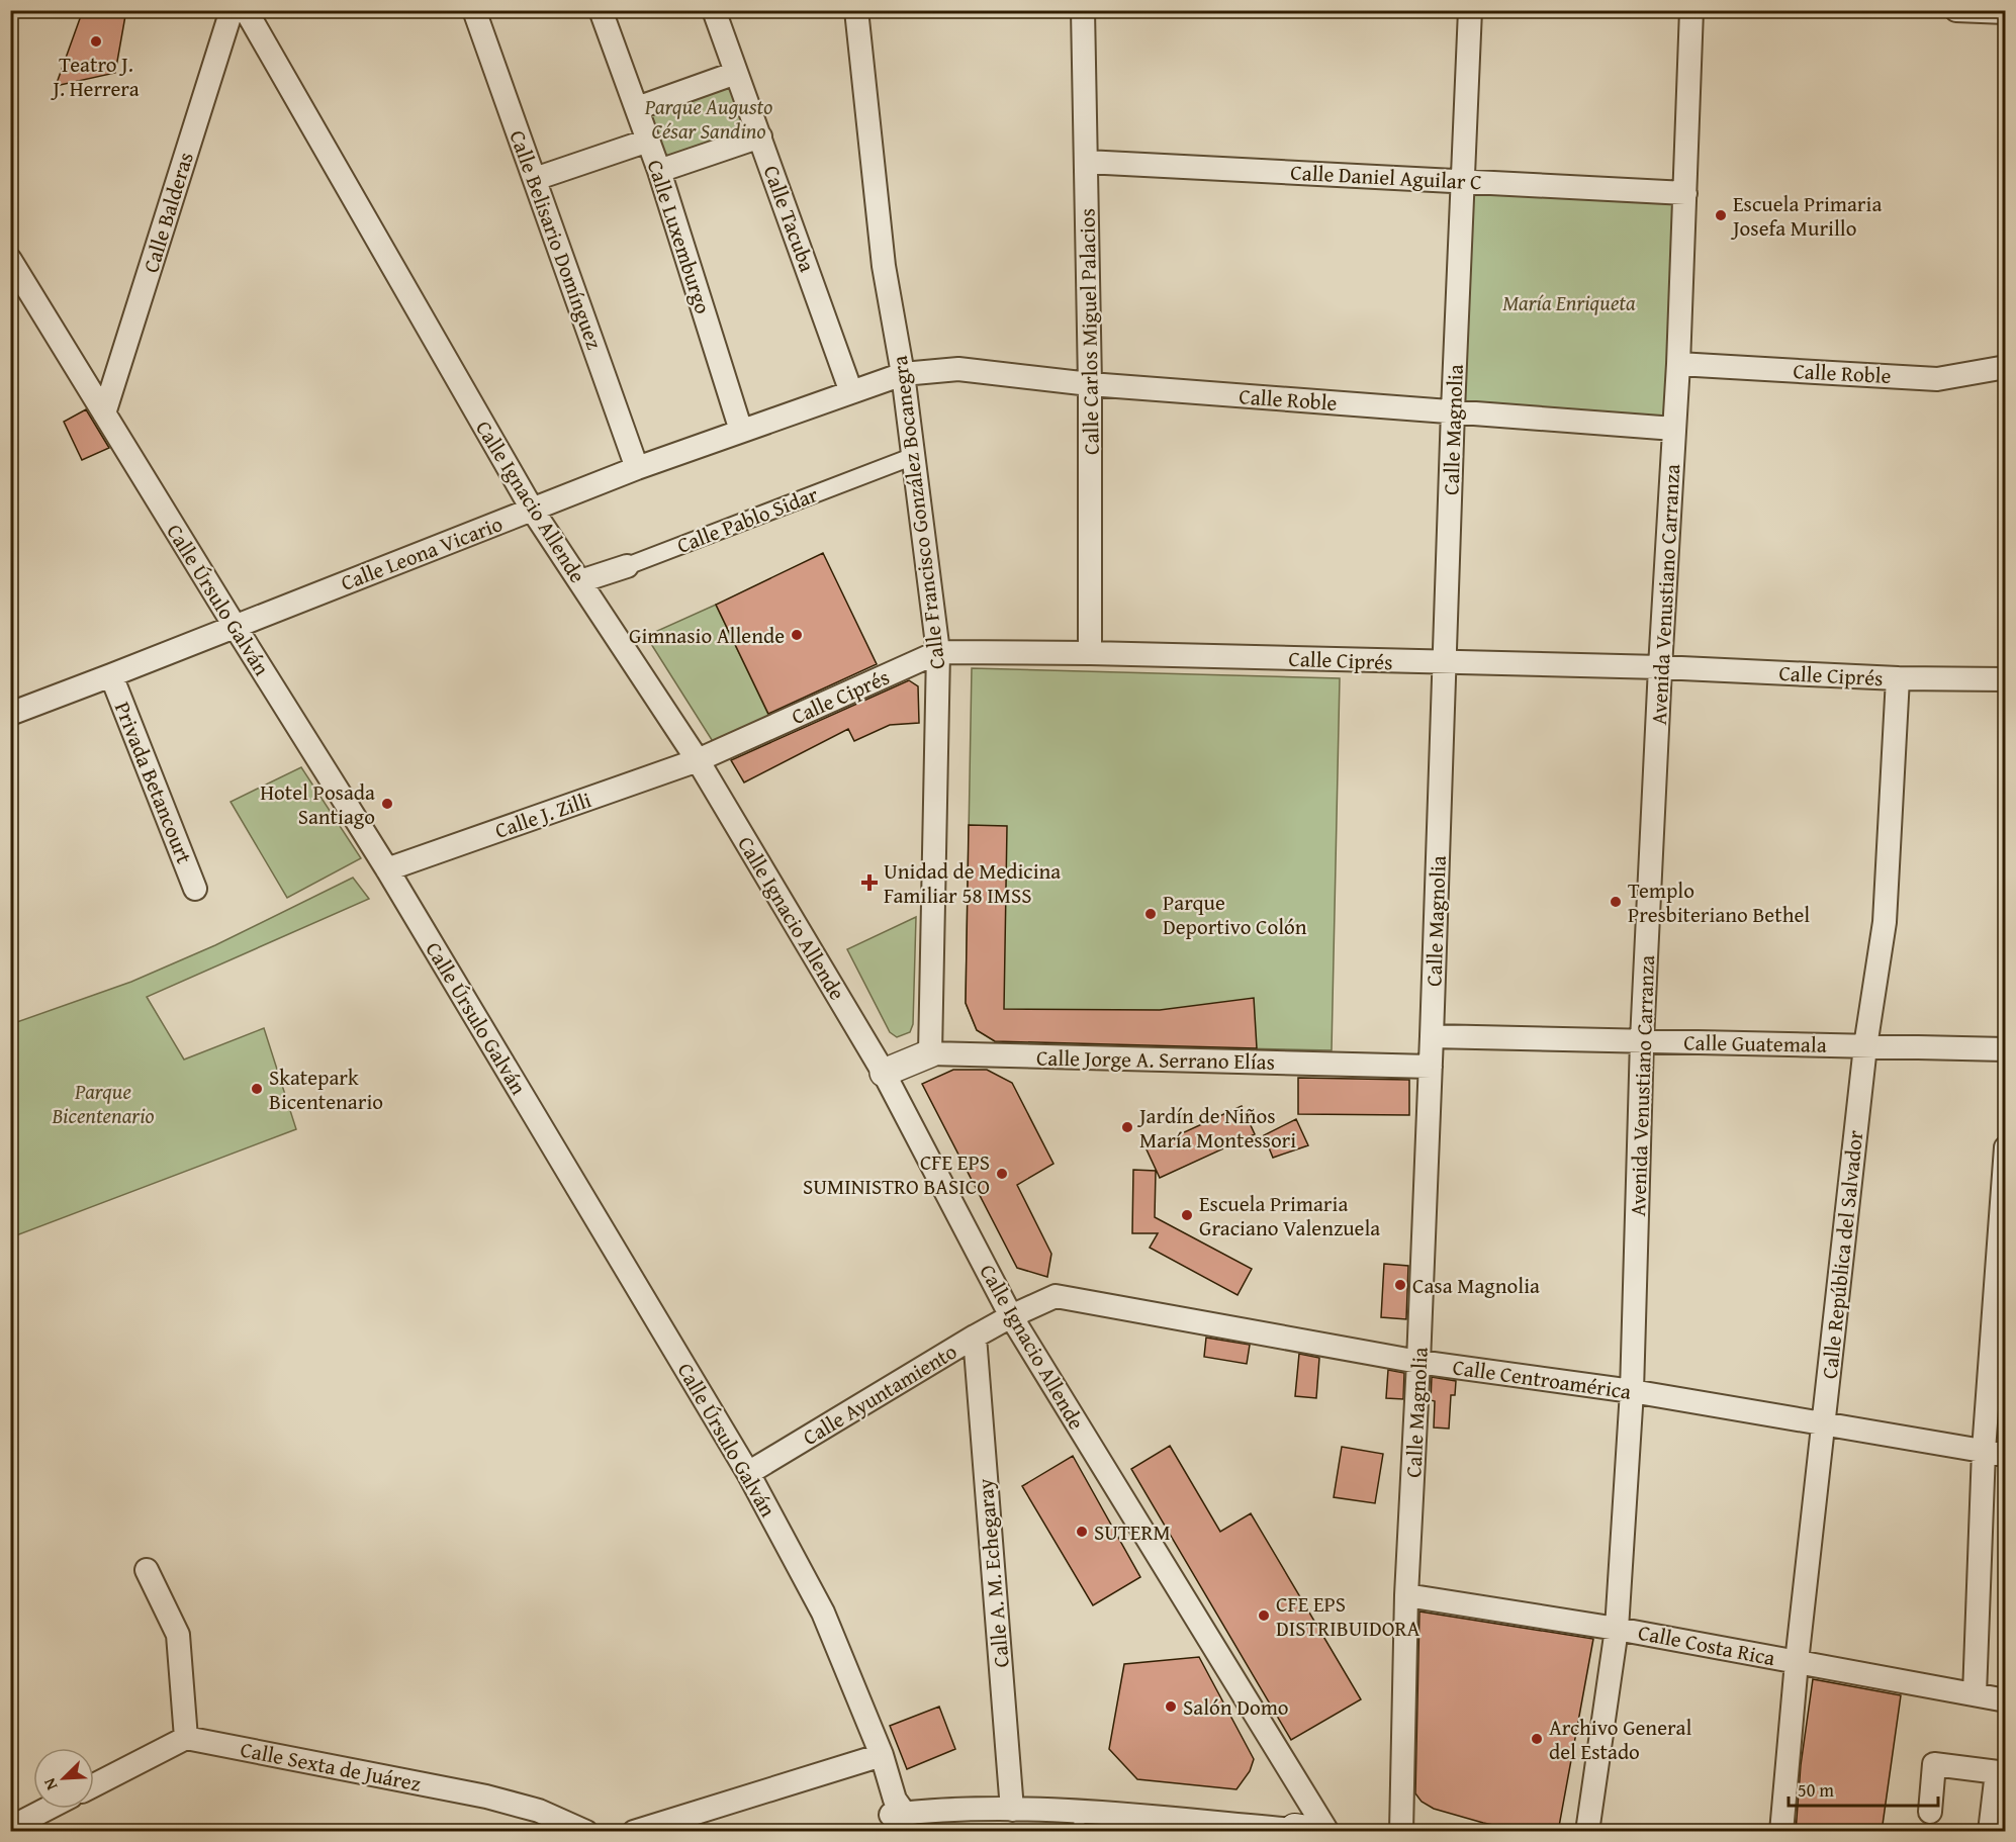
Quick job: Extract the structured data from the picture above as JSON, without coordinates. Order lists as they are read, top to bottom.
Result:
{
  "streets": {
    "street": [
      "Calle Daniel Aguilar C",
      "Calle Balderas",
      "Calle Tacuba",
      "Calle Luxemburgo",
      "Calle Belisario Domínguez",
      "Calle Carlos Miguel Palacios",
      "Calle Roble",
      "Calle Magnolia",
      "Calle Ignacio Allende",
      "Calle Francisco González Bocanegra",
      "Calle Pablo Sidar",
      "Calle Leona Vicario",
      "Avenida Venustiano Carranza",
      "Calle Úrsulo Galván",
      "Calle Ciprés",
      "Privada Betancourt",
      "Calle J. Zilli",
      "Calle Guatemala",
      "Calle Jorge A. Serrano Elías",
      "Calle República del Salvador",
      "Calle Centroamérica",
      "Calle Ayuntamiento",
      "Calle A. M. Echegaray",
      "Calle Costa Rica",
      "Calle Sexta de Juárez"
    ]
  },
  "crossings": [
    ["Calle Daniel Aguilar C", "Calle Carlos Miguel Palacios"],
    ["Calle Daniel Aguilar C", "Calle Magnolia"],
    ["Calle Daniel Aguilar C", "Avenida Venustiano Carranza"],
    ["Calle Balderas", "Calle Úrsulo Galván"],
    ["Calle Tacuba", "Calle Leona Vicario"],
    ["Calle Luxemburgo", "Calle Leona Vicario"],
    ["Calle Belisario Domínguez", "Calle Leona Vicario"],
    ["Calle Carlos Miguel Palacios", "Calle Roble"],
    ["Calle Carlos Miguel Palacios", "Calle Ciprés"],
    ["Calle Roble", "Calle Magnolia"],
    ["Calle Roble", "Calle Francisco González Bocanegra"],
    ["Calle Roble", "Calle Leona Vicario"],
    ["Calle Roble", "Avenida Venustiano Carranza"],
    ["Calle Magnolia", "Calle Ciprés"],
    ["Calle Magnolia", "Calle Guatemala"],
    ["Calle Magnolia", "Calle Jorge A. Serrano Elías"],
    ["Calle Magnolia", "Calle Centroamérica"],
    ["Calle Magnolia", "Calle Costa Rica"],
    ["Calle Ignacio Allende", "Calle Pablo Sidar"],
    ["Calle Ignacio Allende", "Calle Leona Vicario"],
    ["Calle Ignacio Allende", "Calle Ciprés"],
    ["Calle Ignacio Allende", "Calle J. Zilli"],
    ["Calle Ignacio Allende", "Calle Jorge A. Serrano Elías"],
    ["Calle Ignacio Allende", "Calle Centroamérica"],
    ["Calle Ignacio Allende", "Calle Ayuntamiento"],
    ["Calle Francisco González Bocanegra", "Calle Pablo Sidar"],
    ["Calle Francisco González Bocanegra", "Calle Leona Vicario"],
    ["Calle Francisco González Bocanegra", "Calle Ciprés"],
    ["Calle Francisco González Bocanegra", "Calle Jorge A. Serrano Elías"],
    ["Calle Leona Vicario", "Calle Úrsulo Galván"],
    ["Calle Leona Vicario", "Privada Betancourt"],
    ["Avenida Venustiano Carranza", "Calle Ciprés"],
    ["Avenida Venustiano Carranza", "Calle Guatemala"],
    ["Avenida Venustiano Carranza", "Calle Centroamérica"],
    ["Avenida Venustiano Carranza", "Calle Costa Rica"],
    ["Calle Úrsulo Galván", "Calle J. Zilli"],
    ["Calle Úrsulo Galván", "Calle Ayuntamiento"],
    ["Calle Ciprés", "Calle J. Zilli"],
    ["Calle Ciprés", "Calle República del Salvador"],
    ["Calle Guatemala", "Calle República del Salvador"],
    ["Calle República del Salvador", "Calle Centroamérica"],
    ["Calle República del Salvador", "Calle Costa Rica"],
    ["Calle Centroamérica", "Calle Ayuntamiento"],
    ["Calle Ayuntamiento", "Calle A. M. Echegaray"]
  ],
  "parks": ["Parque Augusto César Sandino", "María Enriqueta", "Parque Bicentenario"],
  "places": {
    "other": [
      "Teatro J. J. Herrera",
      "Escuela Primaria Josefa Murillo",
      "Gimnasio Allende",
      "Hotel Posada Santiago",
      "Templo Presbiteriano Bethel",
      "Parque Deportivo Colón",
      "Skatepark Bicentenario",
      "Jardín de Niños María Montessori",
      "CFE EPS SUMINISTRO BASICO",
      "Escuela Primaria Graciano Valenzuela",
      "Casa Magnolia",
      "SUTERM",
      "CFE EPS DISTRIBUIDORA",
      "Salón Domo",
      "Archivo General del Estado"
    ],
    "health": ["Unidad de Medicina Familiar 58 IMSS"]
  },
  "scale_bar": "50 m",
  "north": "bottom left"
}
